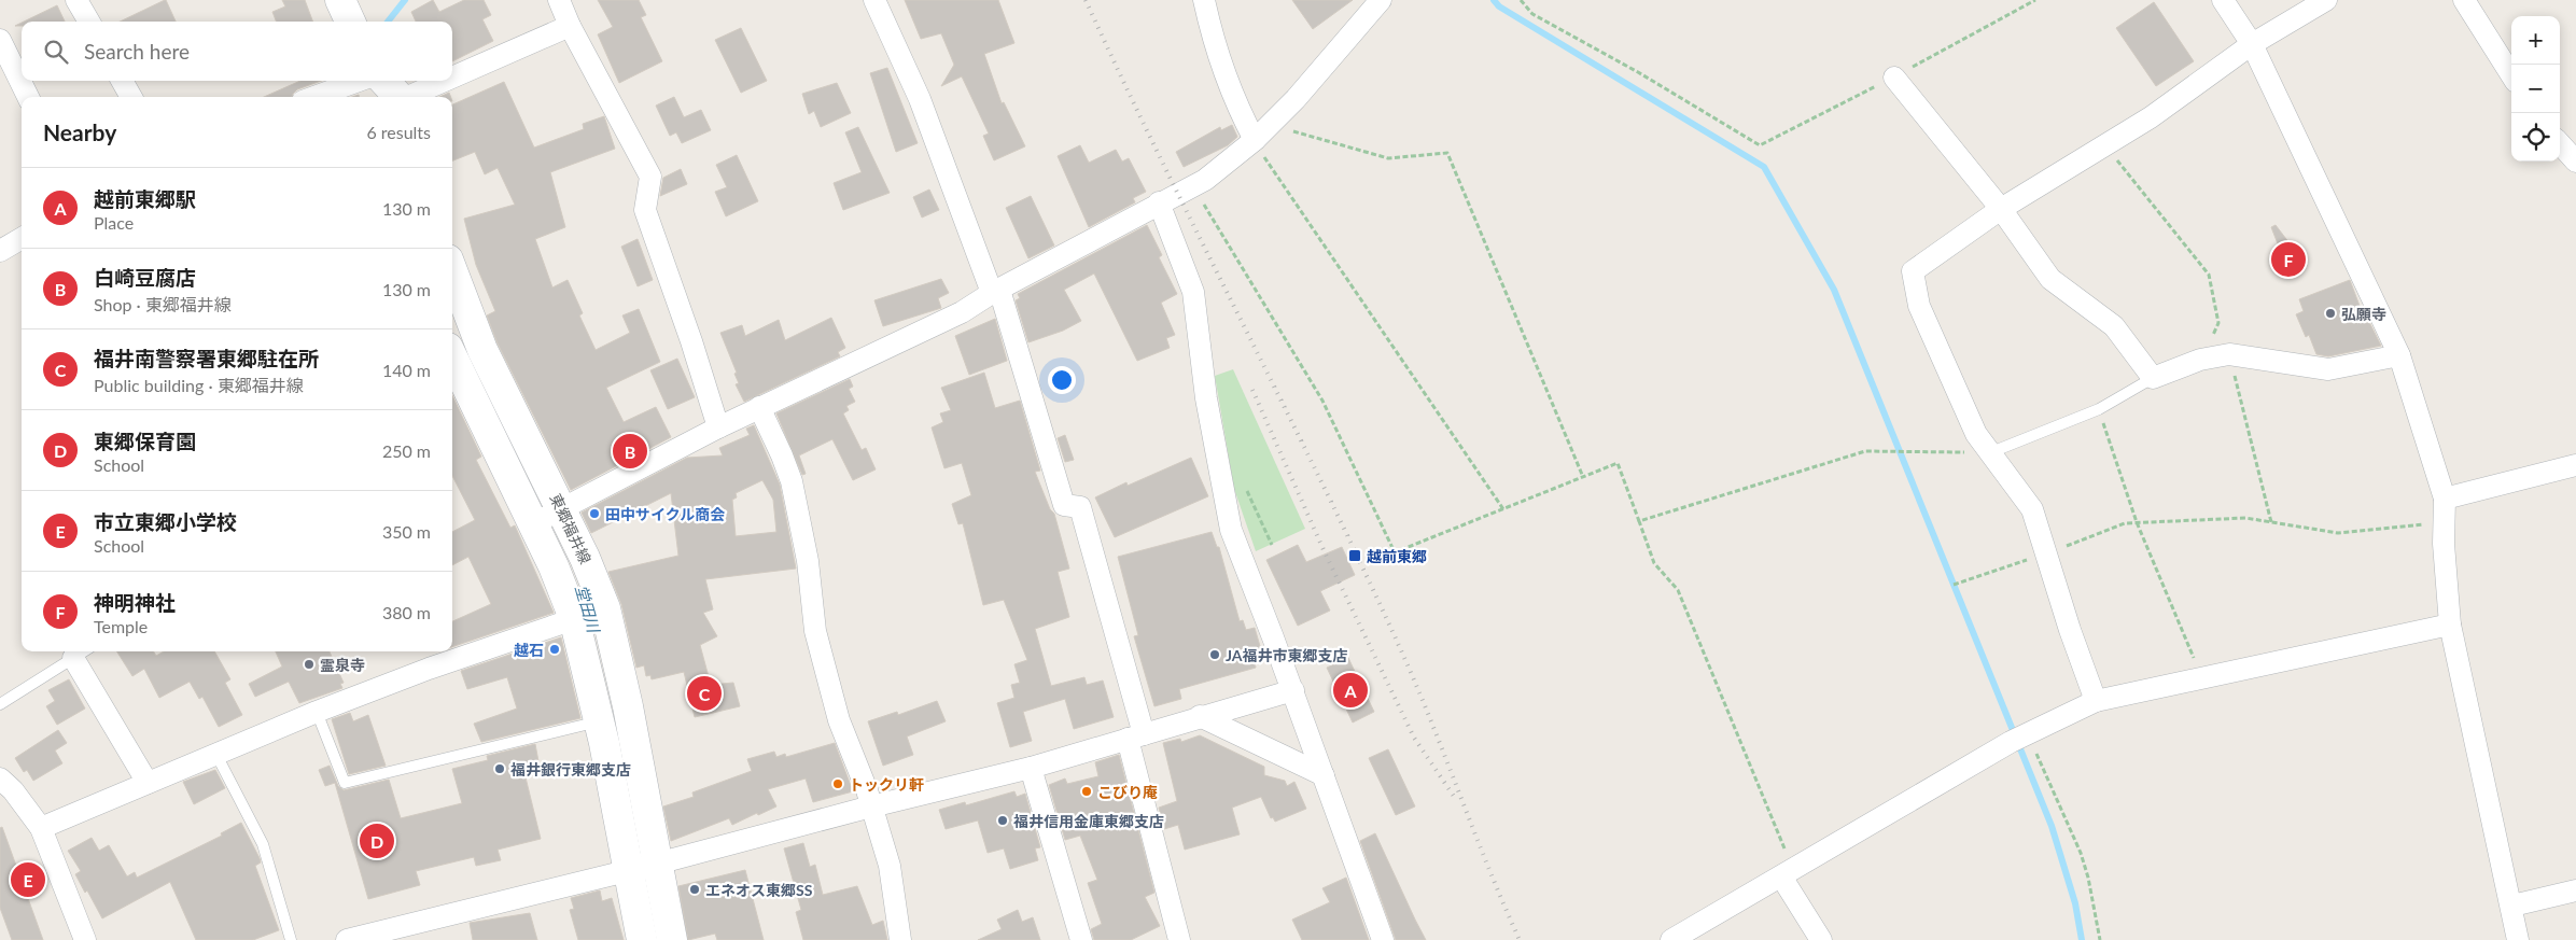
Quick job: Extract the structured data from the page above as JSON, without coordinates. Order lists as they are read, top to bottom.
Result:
{
  "streets": {
    "main road": ["東郷福井線"]
  },
  "water": ["堂田川"],
  "places": {
    "other": [
      "弘願寺",
      "田中サイクル商会",
      "越石",
      "JA福井市東郷支店",
      "霊泉寺",
      "福井銀行東郷支店",
      "トックリ軒",
      "こびり庵",
      "福井信用金庫東郷支店",
      "エネオス東郷SS"
    ],
    "transit": ["越前東郷"]
  },
  "page": {
    "map_buttons": ["+", "−"],
    "search": "Search here",
    "heading": ["Nearby", "6 results"],
    "list": [
      {
        "mark": "A",
        "name": "越前東郷駅",
        "note": "Place",
        "value": "130 m"
      },
      {
        "mark": "B",
        "name": "白崎豆腐店",
        "note": "Shop · 東郷福井線",
        "value": "130 m"
      },
      {
        "mark": "C",
        "name": "福井南警察署東郷駐在所",
        "note": "Public building · 東郷福井線",
        "value": "140 m"
      },
      {
        "mark": "D",
        "name": "東郷保育園",
        "note": "School",
        "value": "250 m"
      },
      {
        "mark": "E",
        "name": "市立東郷小学校",
        "note": "School",
        "value": "350 m"
      },
      {
        "mark": "F",
        "name": "神明神社",
        "note": "Temple",
        "value": "380 m"
      }
    ],
    "pins": [
      "F",
      "B",
      "A",
      "C",
      "D",
      "E"
    ]
  }
}
